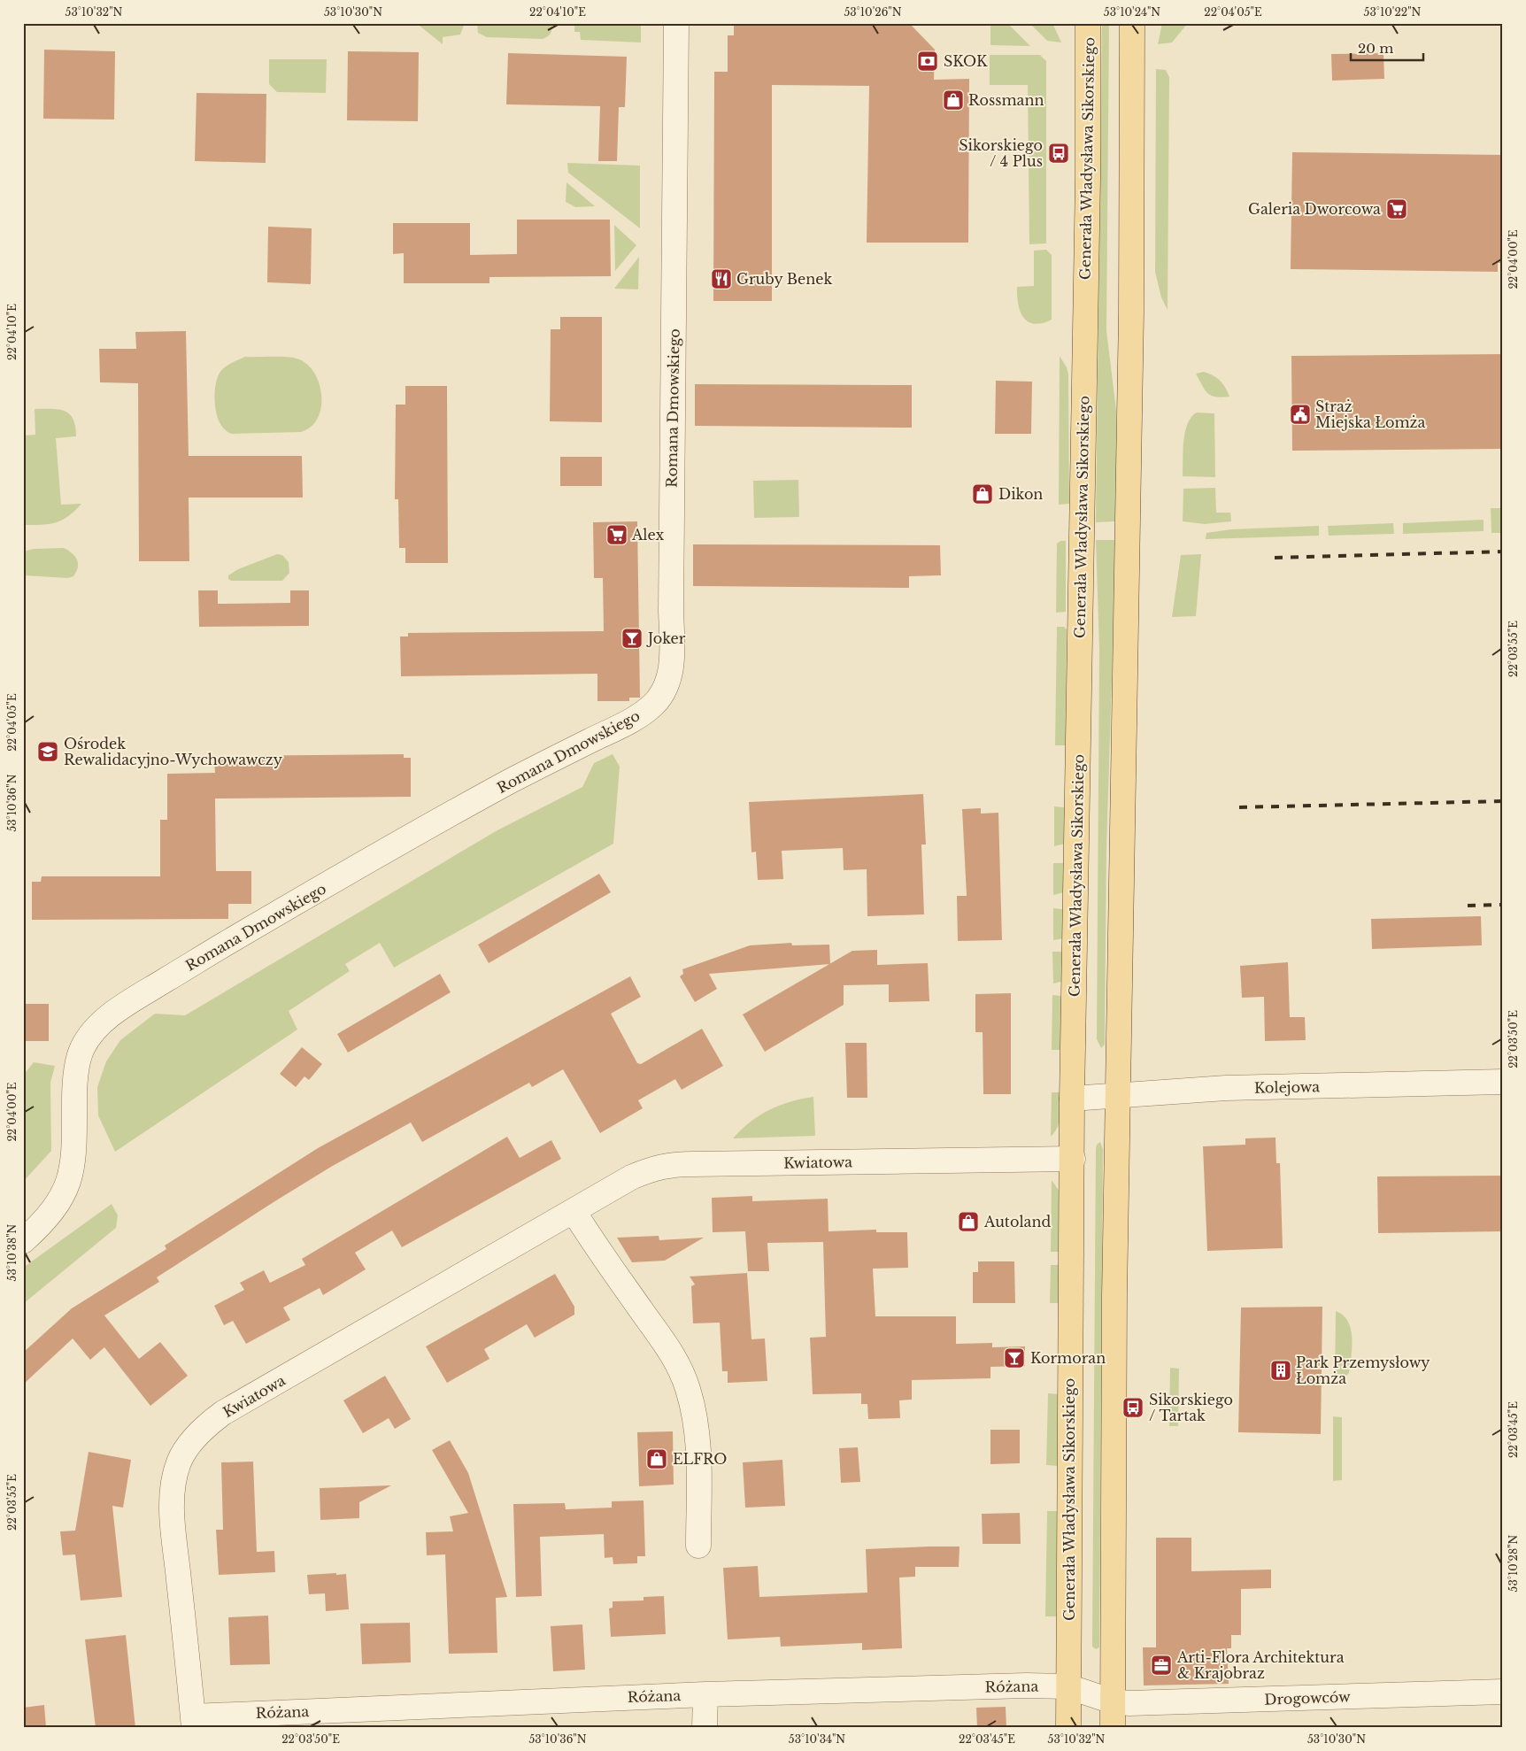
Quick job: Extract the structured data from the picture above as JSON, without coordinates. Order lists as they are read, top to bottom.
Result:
{
  "streets": {
    "main road": ["Generała Władysława Sikorskiego"],
    "street": [
      "Romana Dmowskiego",
      "Kolejowa",
      "Kwiatowa",
      "Różana",
      "Drogowców"
    ]
  },
  "crossings": [
    ["Generała Władysława Sikorskiego", "Kolejowa"],
    ["Generała Władysława Sikorskiego", "Kwiatowa"],
    ["Generała Władysława Sikorskiego", "Różana"],
    ["Kwiatowa", "Różana"],
    ["Różana", "Drogowców"]
  ],
  "places": {
    "bank": ["SKOK"],
    "shop": [
      "Rossmann",
      "Dikon",
      "Autoland",
      "ELFRO"
    ],
    "bus stop": ["Sikorskiego / 4 Plus", "Sikorskiego / Tartak"],
    "supermarket": ["Galeria Dworcowa", "Alex"],
    "restaurant": ["Gruby Benek"],
    "public building": ["Straż Miejska Łomża"],
    "bar": ["Joker", "Kormoran"],
    "school or university": ["Ośrodek Rewalidacyjno-Wychowawczy"],
    "building": ["Park Przemysłowy Łomża"],
    "office": ["Arti-Flora Architektura & Krajobraz"]
  },
  "scale_bar": "20 m",
  "coordinates": [
    "53°10'32\"N",
    "53°10'30\"N",
    "22°04'10\"E",
    "53°10'26\"N",
    "53°10'24\"N",
    "22°04'05\"E",
    "53°10'22\"N",
    "22°04'00\"E",
    "22°03'55\"E",
    "53°10'36\"N",
    "22°03'50\"E",
    "53°10'38\"N",
    "22°03'45\"E",
    "53°10'28\"N",
    "53°10'34\"N"
  ]
}
